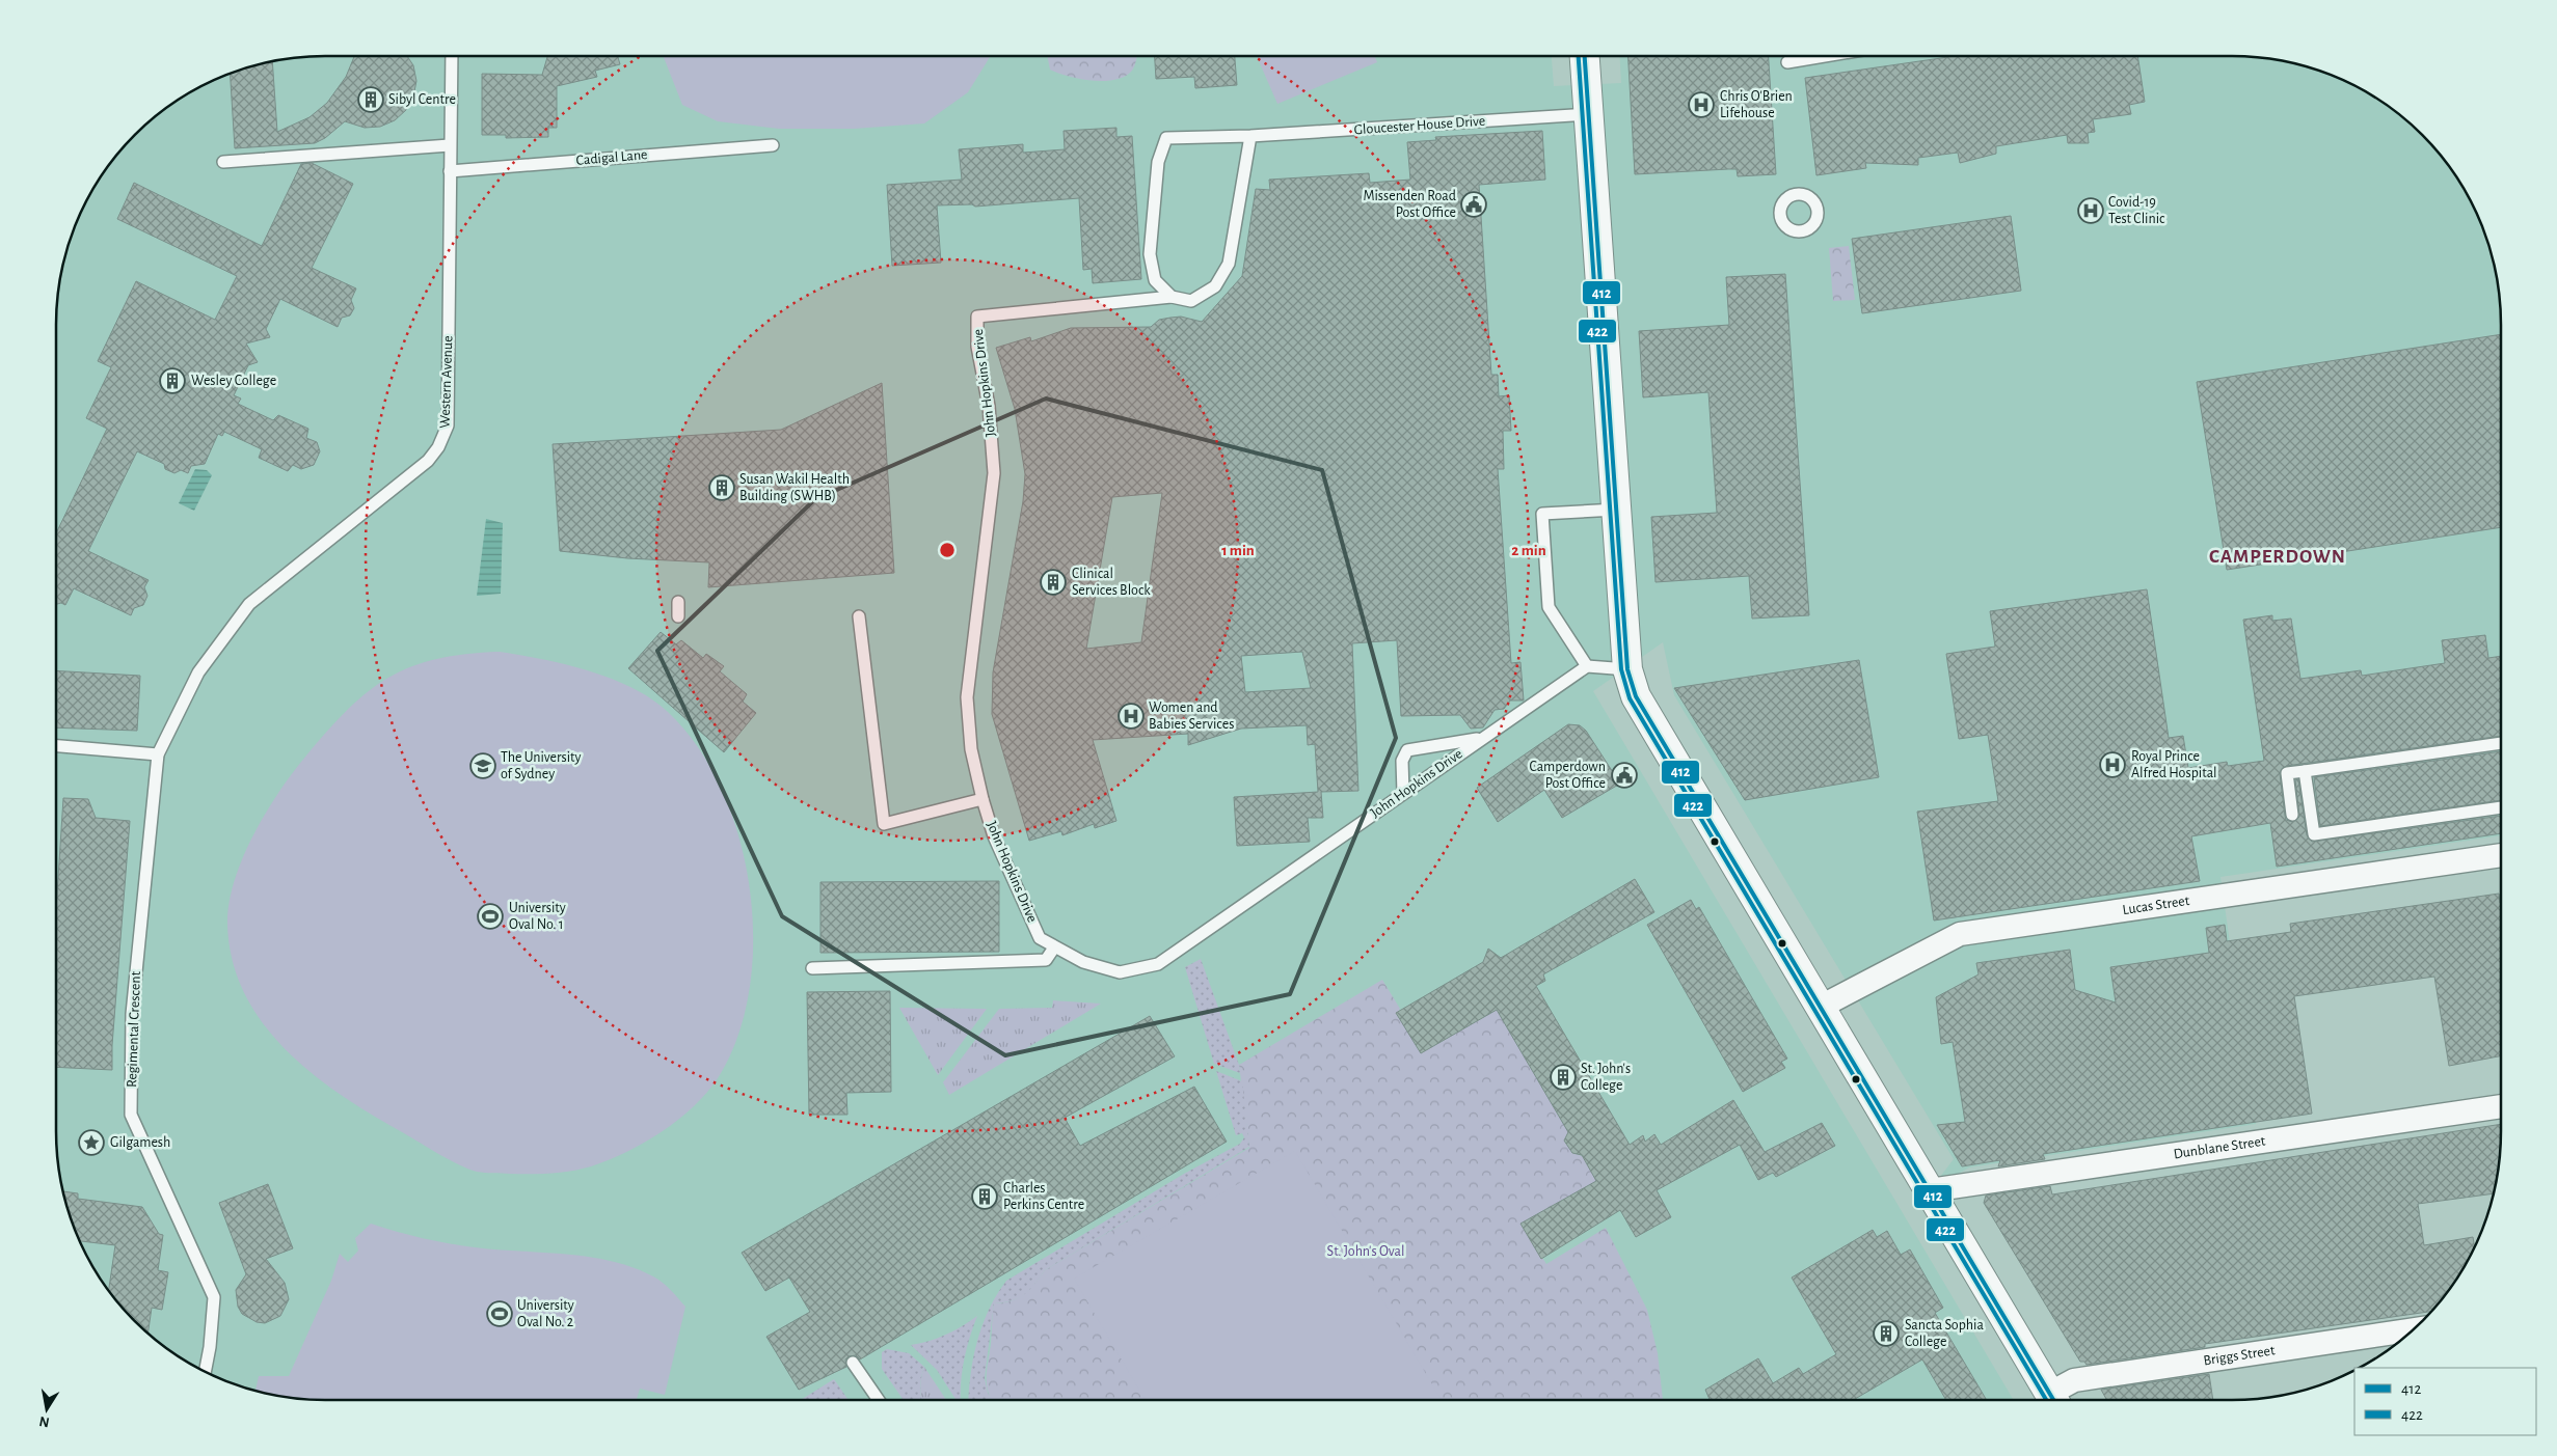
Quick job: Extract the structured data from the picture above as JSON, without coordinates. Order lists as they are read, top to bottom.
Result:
{
  "streets": {
    "street": ["Lucas Street", "Dunblane Street", "Briggs Street"],
    "lane": [
      "Gloucester House Drive",
      "Cadigal Lane",
      "Western Avenue",
      "John Hopkins Drive",
      "Regimental Crescent"
    ]
  },
  "crossings": [
    ["Gloucester House Drive", "John Hopkins Drive"],
    ["Cadigal Lane", "Western Avenue"],
    ["Western Avenue", "Regimental Crescent"]
  ],
  "districts": ["CAMPERDOWN"],
  "parks": ["St. John's Oval"],
  "places": {
    "building": [
      "Sibyl Centre",
      "Wesley College",
      "Susan Wakil Health Building (SWHB)",
      "Clinical Services Block",
      "St. John's College",
      "Charles Perkins Centre",
      "Sancta Sophia College"
    ],
    "hospital": [
      "Chris O'Brien Lifehouse",
      "Covid-19 Test Clinic",
      "Women and Babies Services",
      "Royal Prince Alfred Hospital"
    ],
    "public building": ["Missenden Road Post Office", "Camperdown Post Office"],
    "school or university": ["The University of Sydney"],
    "sports": ["University Oval No. 1", "University Oval No. 2"],
    "place": ["Gilgamesh"]
  },
  "lines": ["transit line 412", "transit line 422"],
  "legend": ["412", "422"],
  "north": "bottom",
  "rings": ["1 min", "2 min"]
}
